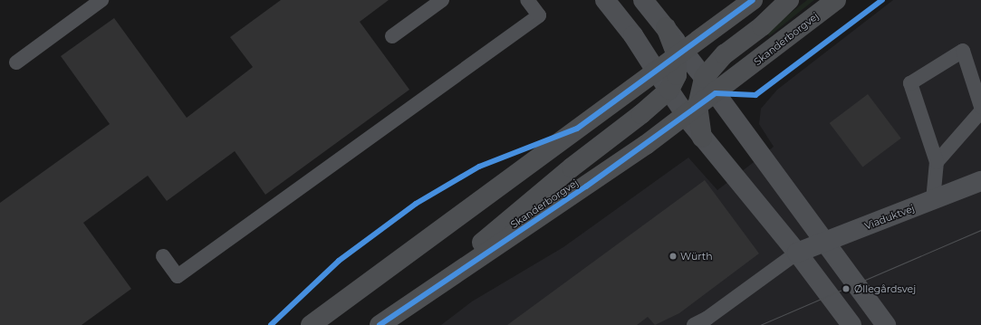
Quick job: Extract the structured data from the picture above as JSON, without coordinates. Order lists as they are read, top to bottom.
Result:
{
  "streets": {
    "main road": ["Skanderborgvej"],
    "street": ["Viaduktvej"]
  },
  "places": ["Würth", "Øllegårdsvej"]
}
